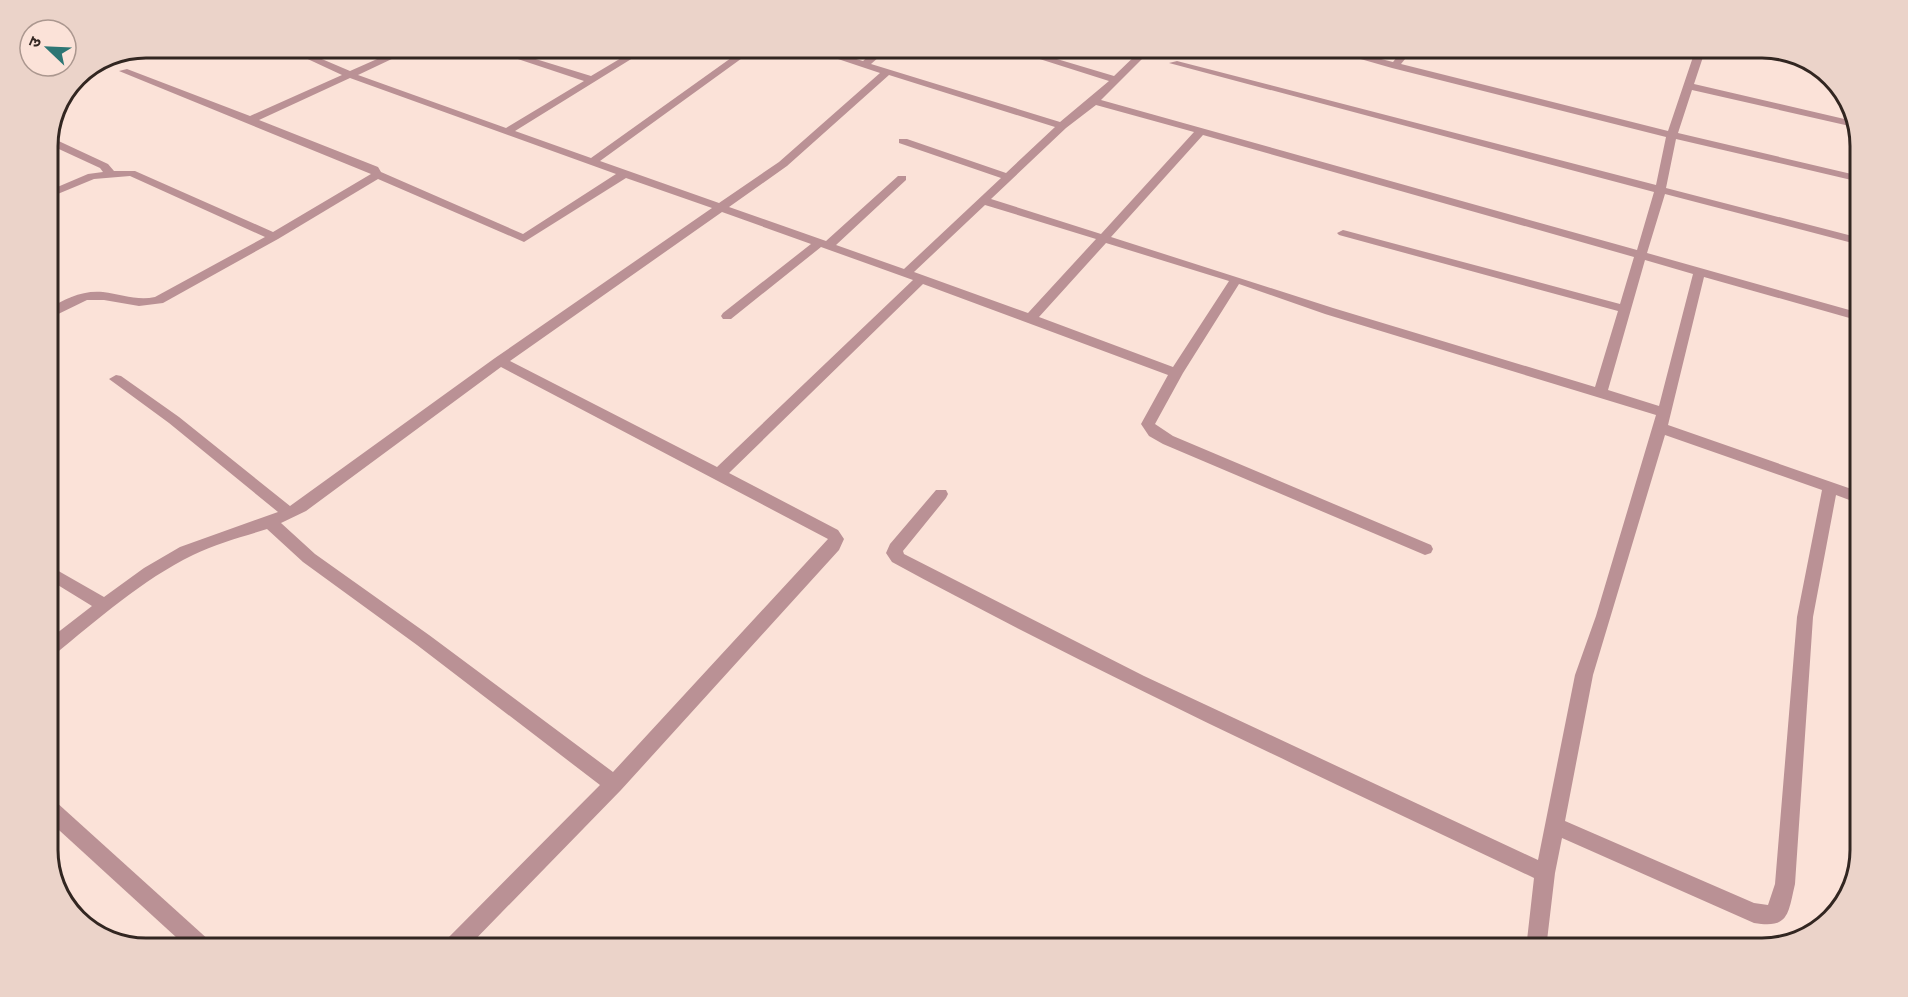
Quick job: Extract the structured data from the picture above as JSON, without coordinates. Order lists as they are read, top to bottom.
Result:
{
  "north": "top left"
}
